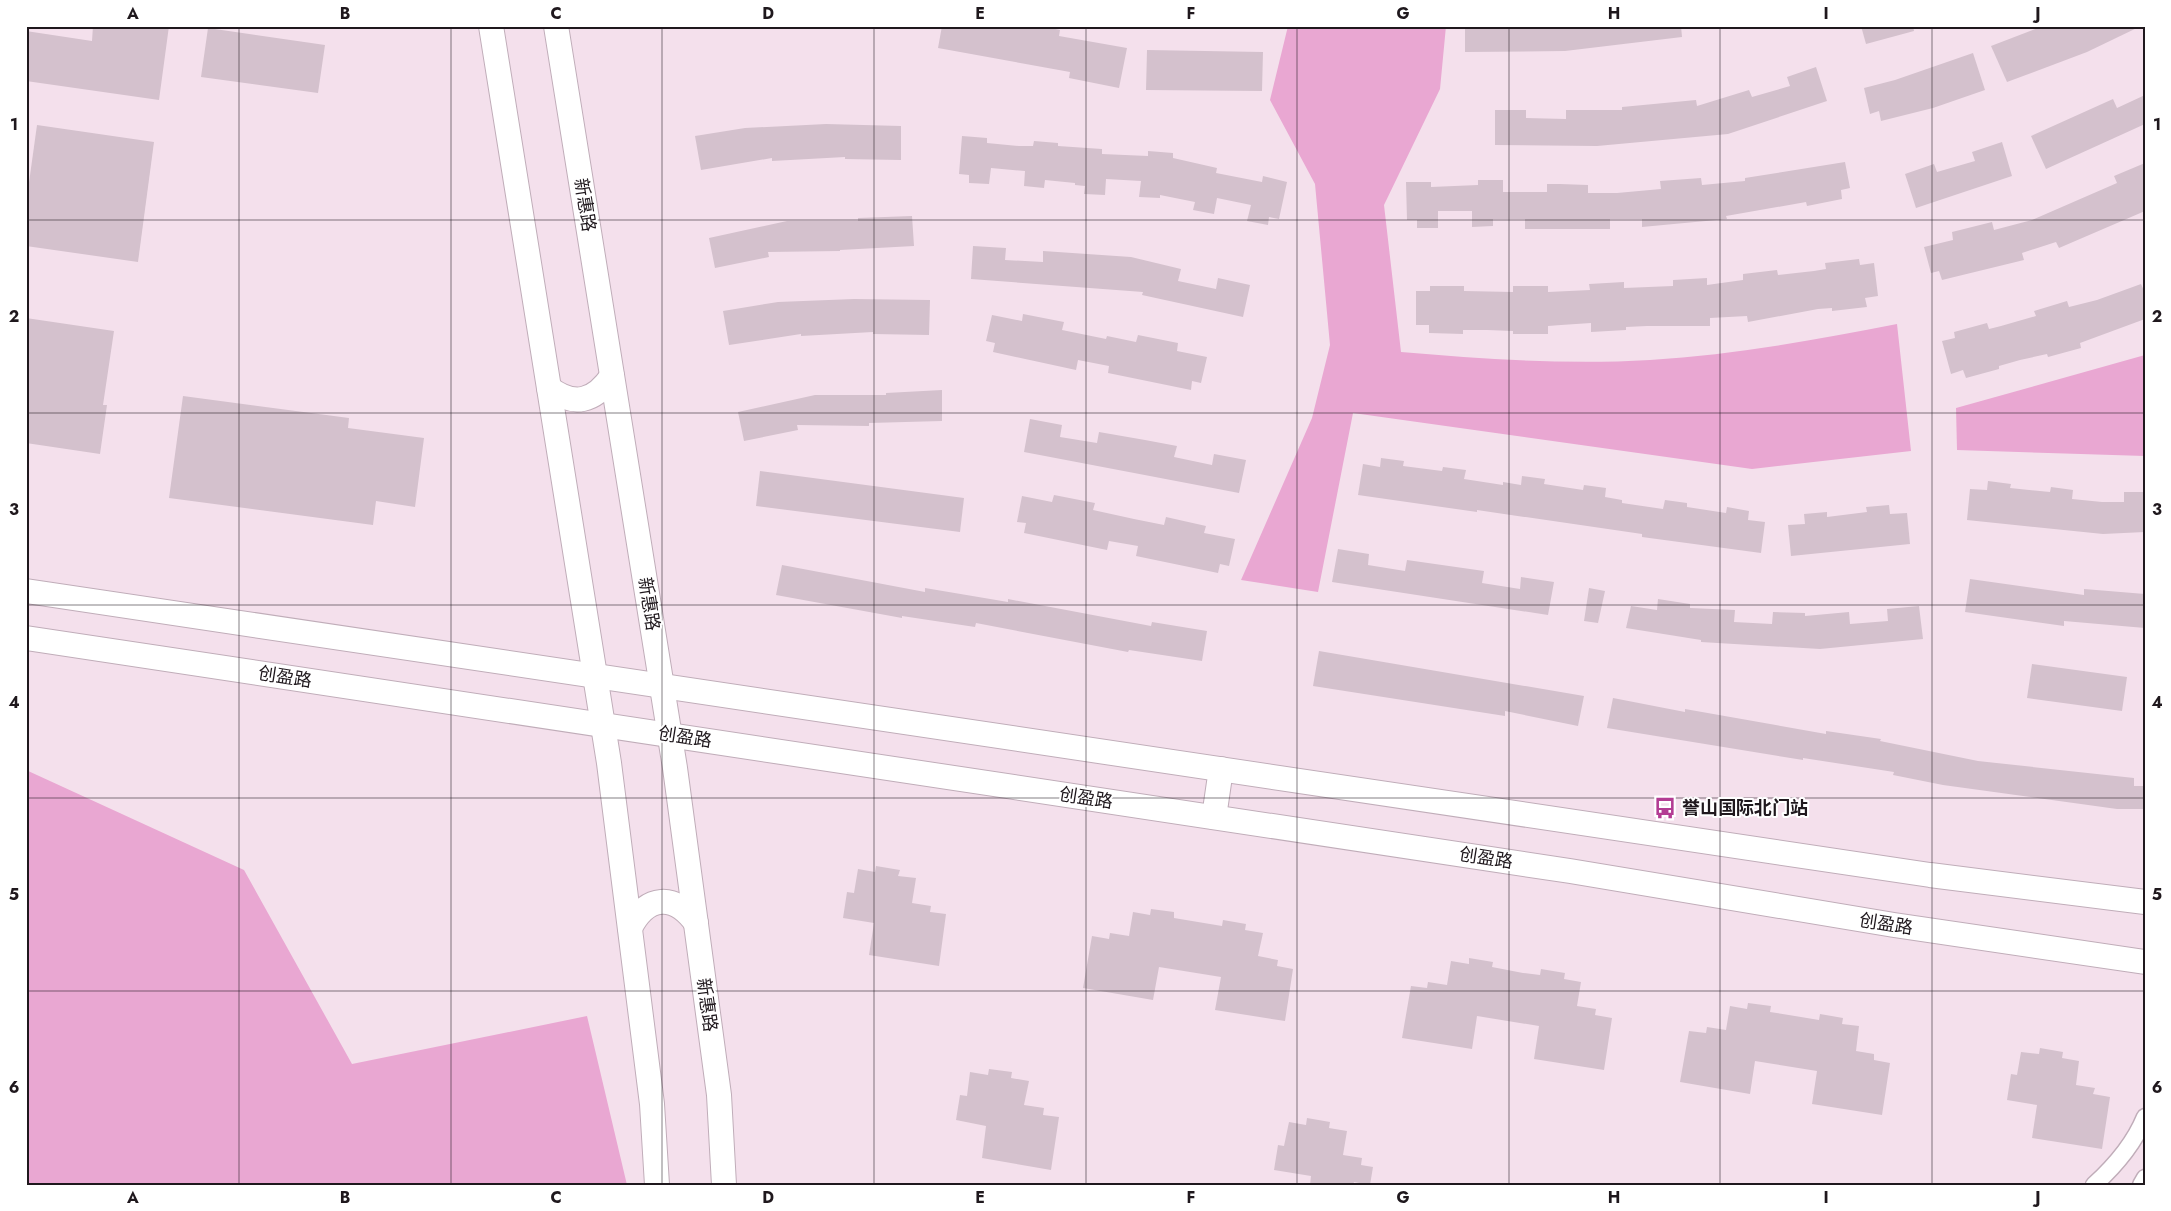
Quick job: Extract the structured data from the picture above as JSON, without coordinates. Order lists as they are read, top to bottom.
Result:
{
  "streets": {
    "street": ["新惠路", "创盈路"]
  },
  "crossings": [
    ["新惠路", "创盈路"]
  ],
  "places": {
    "bus stop": ["誉山国际北门站"]
  },
  "grid": {
    "columns": [
      "A",
      "B",
      "C",
      "D",
      "E",
      "F",
      "G",
      "H",
      "I",
      "J"
    ],
    "rows": [
      "1",
      "2",
      "3",
      "4",
      "5",
      "6"
    ]
  }
}
